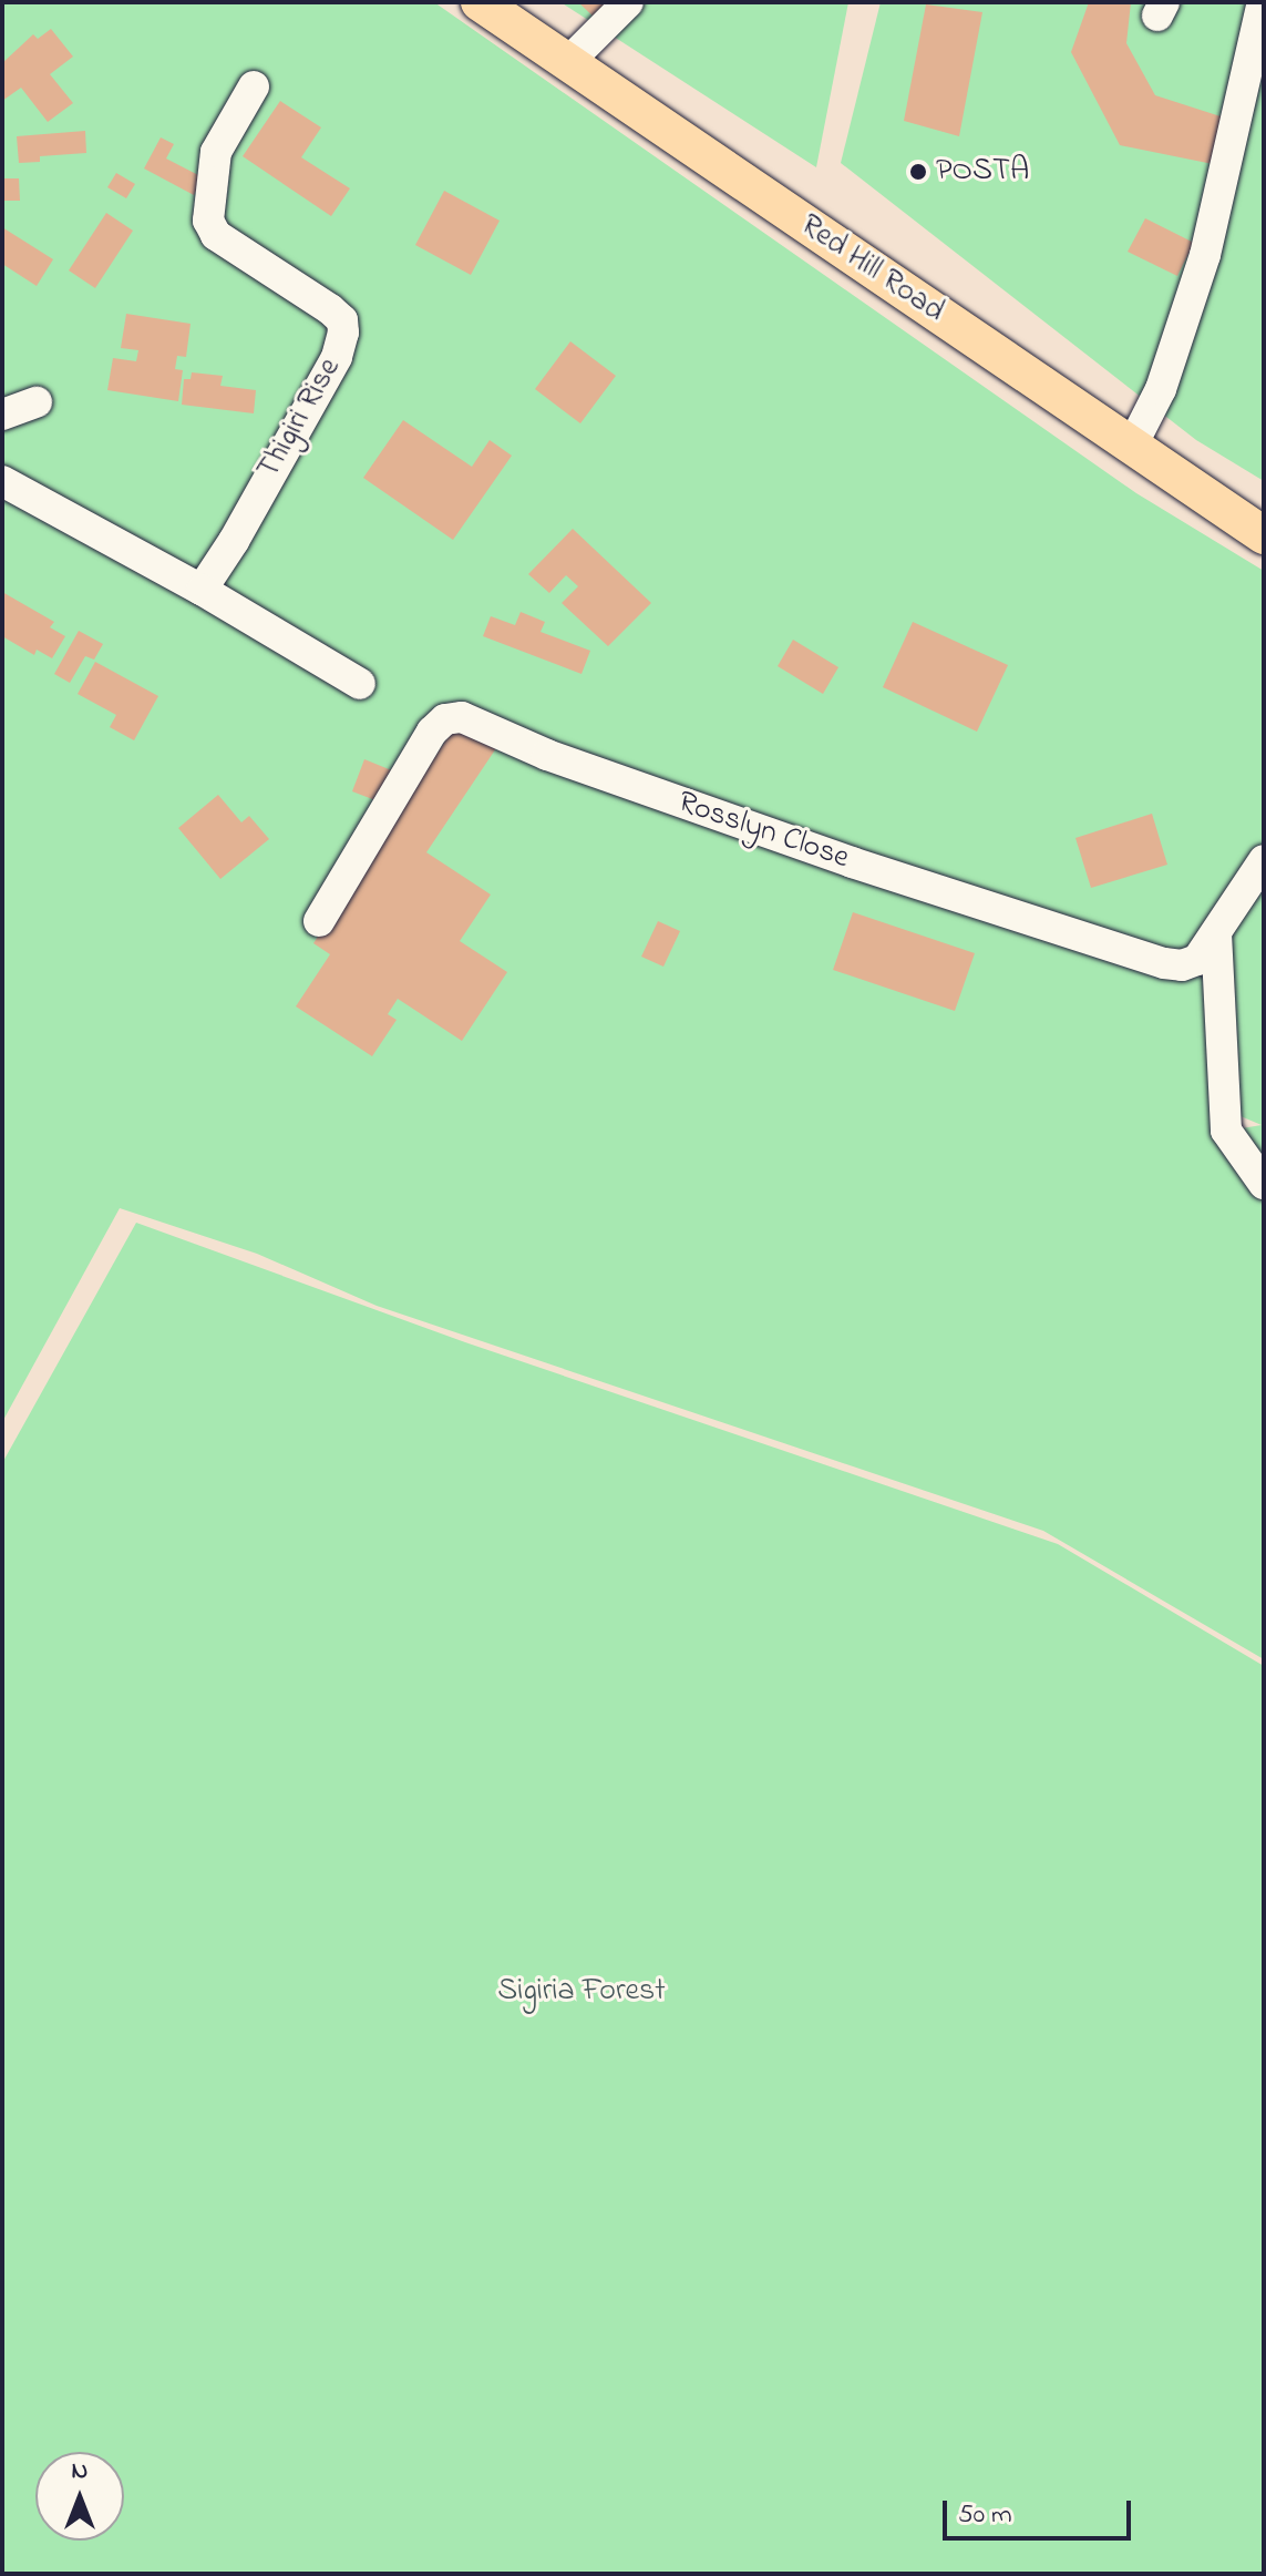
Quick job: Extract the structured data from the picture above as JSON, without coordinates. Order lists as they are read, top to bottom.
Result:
{
  "streets": {
    "main road": ["Red Hill Road"],
    "street": ["Thigiri Rise", "Rosslyn Close"]
  },
  "parks": ["Sigiria Forest"],
  "places": ["POSTA"],
  "scale_bar": "50 m",
  "north": "top"
}
